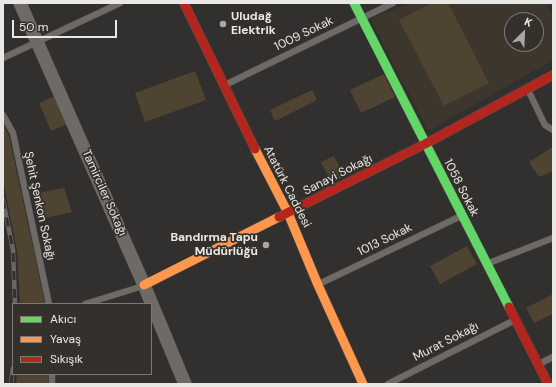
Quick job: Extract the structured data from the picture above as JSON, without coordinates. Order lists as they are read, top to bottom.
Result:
{
  "streets": {
    "street": [
      "Sanayi Sokağı",
      "Atatürk Caddesi",
      "1058 Sokak",
      "Tamirciler Sokağı"
    ],
    "lane": [
      "1009 Sokak",
      "Şehit Şenkon Sokağı",
      "1013 Sokak",
      "Murat Sokağı"
    ]
  },
  "crossings": [
    ["1009 Sokak", "Atatürk Caddesi"],
    ["1009 Sokak", "1058 Sokak"],
    ["Sanayi Sokağı", "Atatürk Caddesi"],
    ["Sanayi Sokağı", "1058 Sokak"],
    ["Sanayi Sokağı", "Tamirciler Sokağı"],
    ["Atatürk Caddesi", "1013 Sokak"],
    ["1058 Sokak", "1013 Sokak"],
    ["1058 Sokak", "Murat Sokağı"]
  ],
  "places": ["Uludağ Elektrik", "Bandırma Tapu Müdürlüğü"],
  "legend": ["Akıcı", "Yavaş", "Sıkışık"],
  "scale_bar": "50 m",
  "north": "top right"
}
